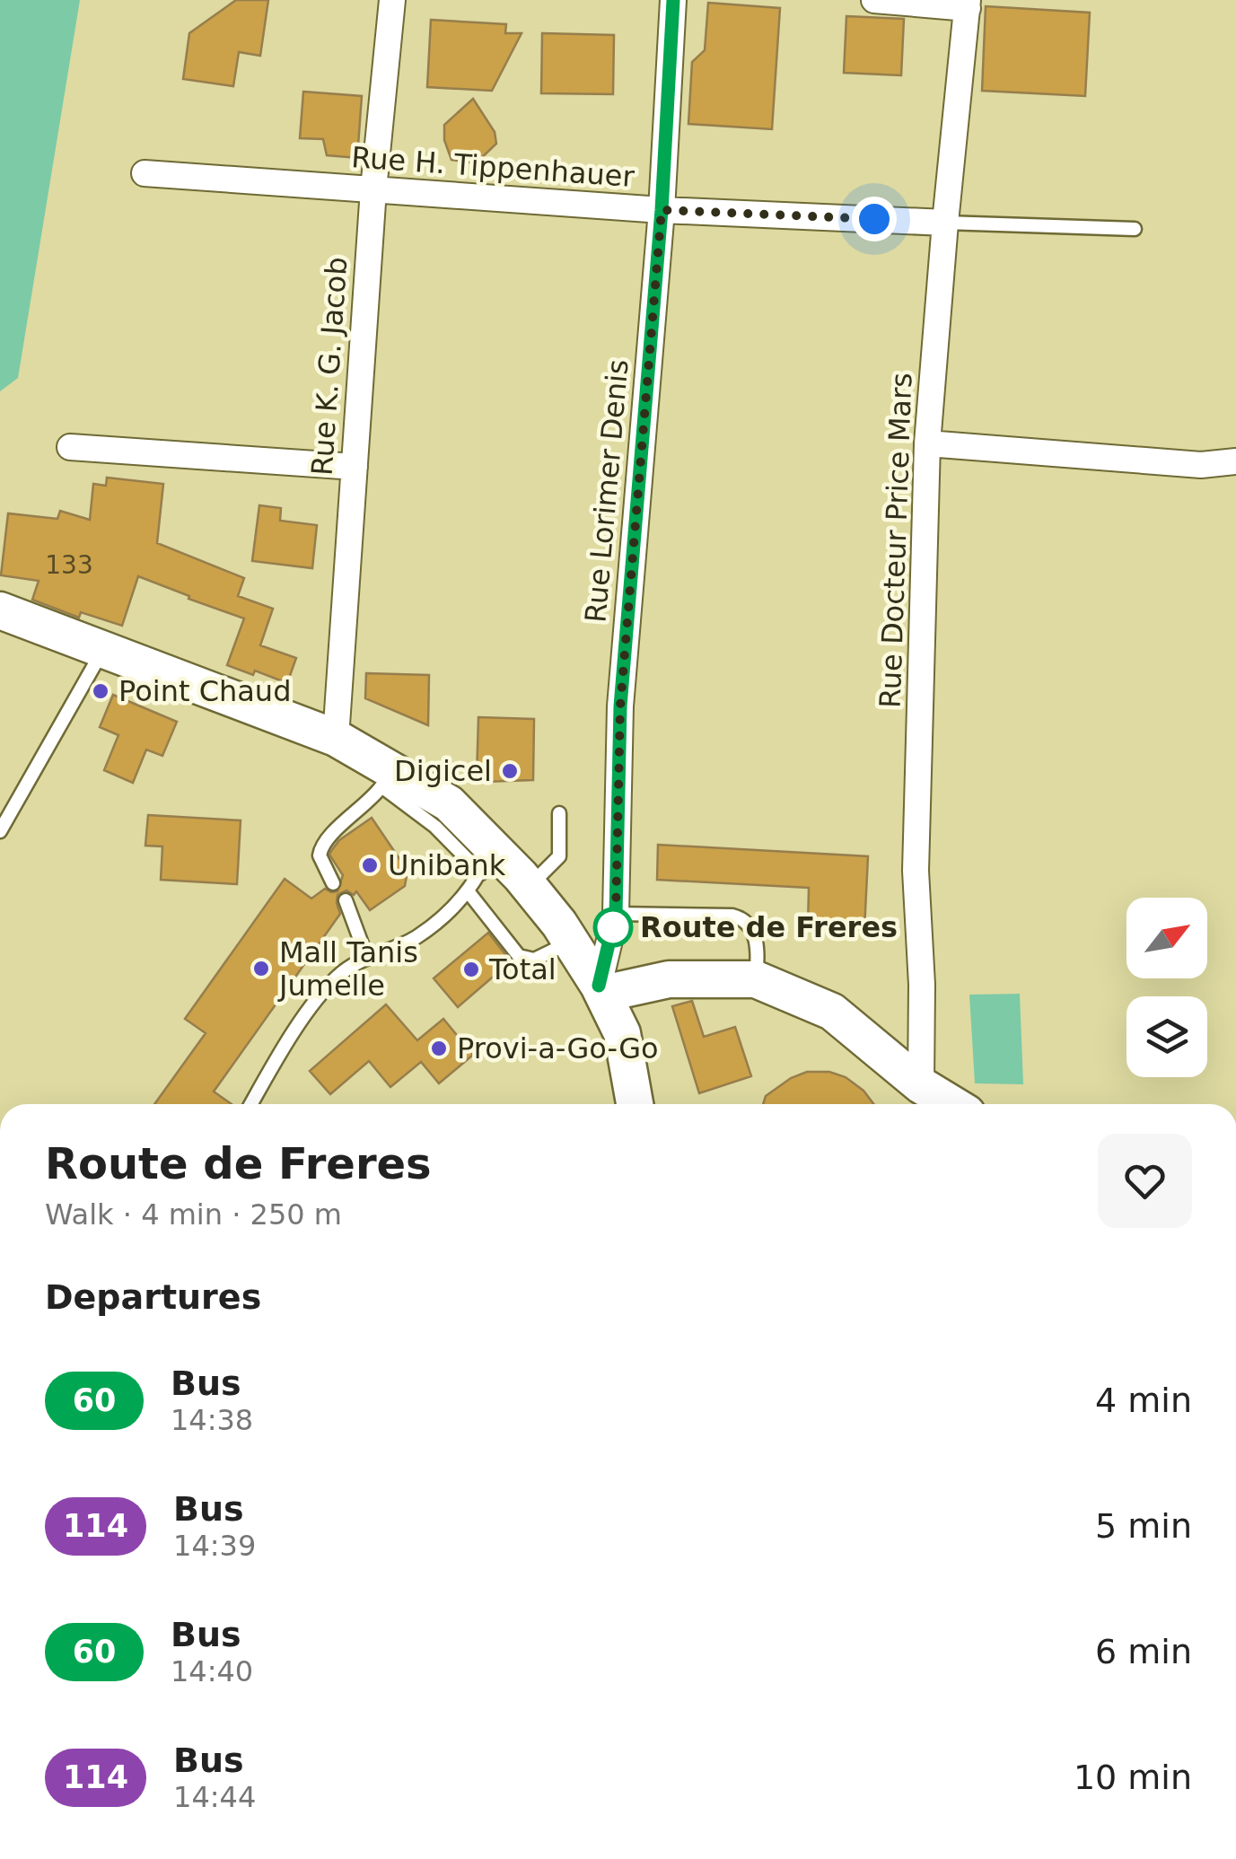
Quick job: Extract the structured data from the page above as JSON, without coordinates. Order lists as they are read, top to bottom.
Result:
{
  "streets": {
    "street": [
      "Rue H. Tippenhauer",
      "Rue K. G. Jacob",
      "Rue Lorimer Denis",
      "Rue Docteur Price Mars"
    ]
  },
  "crossings": [
    ["Rue H. Tippenhauer", "Rue K. G. Jacob"],
    ["Rue H. Tippenhauer", "Rue Lorimer Denis"],
    ["Rue H. Tippenhauer", "Rue Docteur Price Mars"]
  ],
  "places": [
    "Point Chaud",
    "Digicel",
    "Unibank",
    "Route de Freres",
    "Mall Tanis Jumelle",
    "Total",
    "Provi-a-Go-Go"
  ],
  "lines": ["bus line 60"],
  "house_numbers": ["133"],
  "north": "top right",
  "page": {
    "heading": [
      ["Route de Freres", "Walk · 4 min · 250 m"],
      "Departures"
    ],
    "list": [
      {
        "mark": "60",
        "name": "Bus",
        "note": "14:38",
        "value": "4 min"
      },
      {
        "mark": "114",
        "name": "Bus",
        "note": "14:39",
        "value": "5 min"
      },
      {
        "mark": "60",
        "name": "Bus",
        "note": "14:40",
        "value": "6 min"
      },
      {
        "mark": "114",
        "name": "Bus",
        "note": "14:44",
        "value": "10 min"
      }
    ]
  }
}
